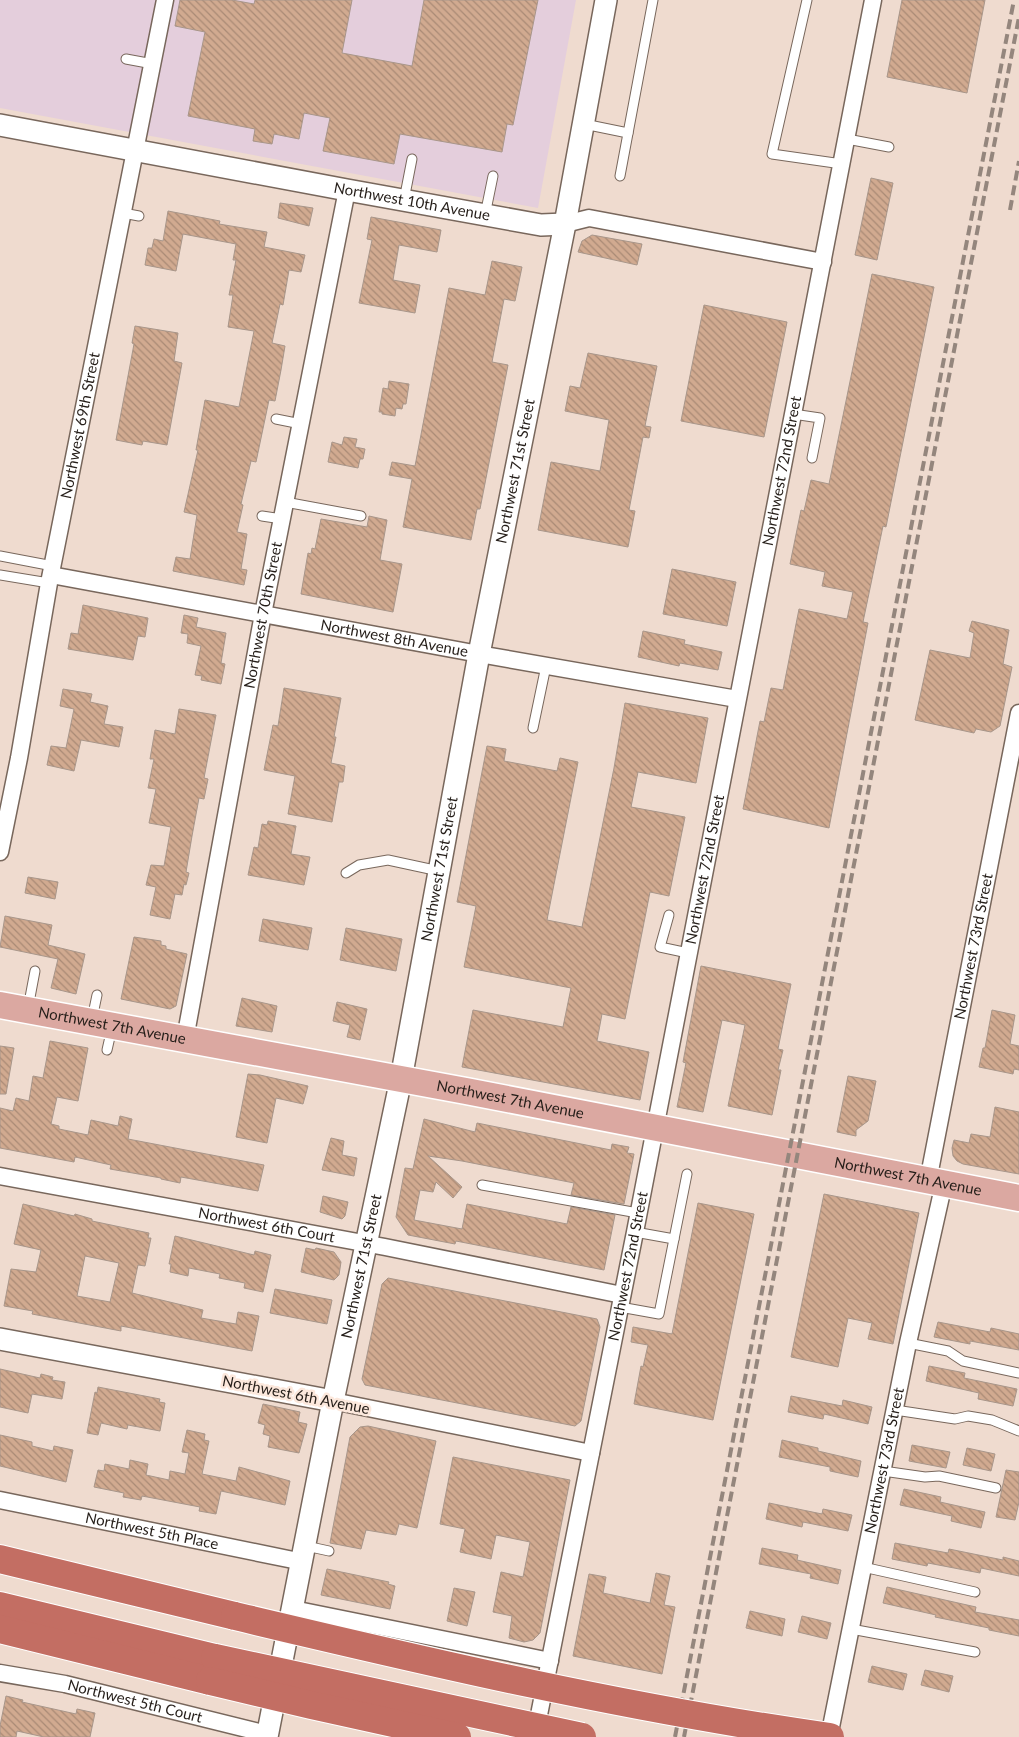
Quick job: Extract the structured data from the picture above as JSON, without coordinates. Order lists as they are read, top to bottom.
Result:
{
  "streets": {
    "main road": ["Northwest 7th Avenue"],
    "street": [
      "Northwest 10th Avenue",
      "Northwest 69th Street",
      "Northwest 71st Street",
      "Northwest 72nd Street",
      "Northwest 70th Street",
      "Northwest 8th Avenue",
      "Northwest 73rd Street",
      "Northwest 6th Court",
      "Northwest 6th Avenue",
      "Northwest 5th Place",
      "Northwest 5th Court"
    ]
  },
  "crossings": [
    ["Northwest 10th Avenue", "Northwest 69th Street"],
    ["Northwest 10th Avenue", "Northwest 71st Street"],
    ["Northwest 10th Avenue", "Northwest 72nd Street"],
    ["Northwest 10th Avenue", "Northwest 70th Street"],
    ["Northwest 69th Street", "Northwest 8th Avenue"],
    ["Northwest 71st Street", "Northwest 8th Avenue"],
    ["Northwest 71st Street", "Northwest 7th Avenue"],
    ["Northwest 71st Street", "Northwest 6th Court"],
    ["Northwest 71st Street", "Northwest 6th Avenue"],
    ["Northwest 71st Street", "Northwest 5th Place"],
    ["Northwest 71st Street", "Northwest 5th Court"],
    ["Northwest 72nd Street", "Northwest 8th Avenue"],
    ["Northwest 72nd Street", "Northwest 7th Avenue"],
    ["Northwest 72nd Street", "Northwest 6th Court"],
    ["Northwest 72nd Street", "Northwest 6th Avenue"],
    ["Northwest 70th Street", "Northwest 8th Avenue"],
    ["Northwest 70th Street", "Northwest 7th Avenue"],
    ["Northwest 73rd Street", "Northwest 7th Avenue"]
  ]
}
